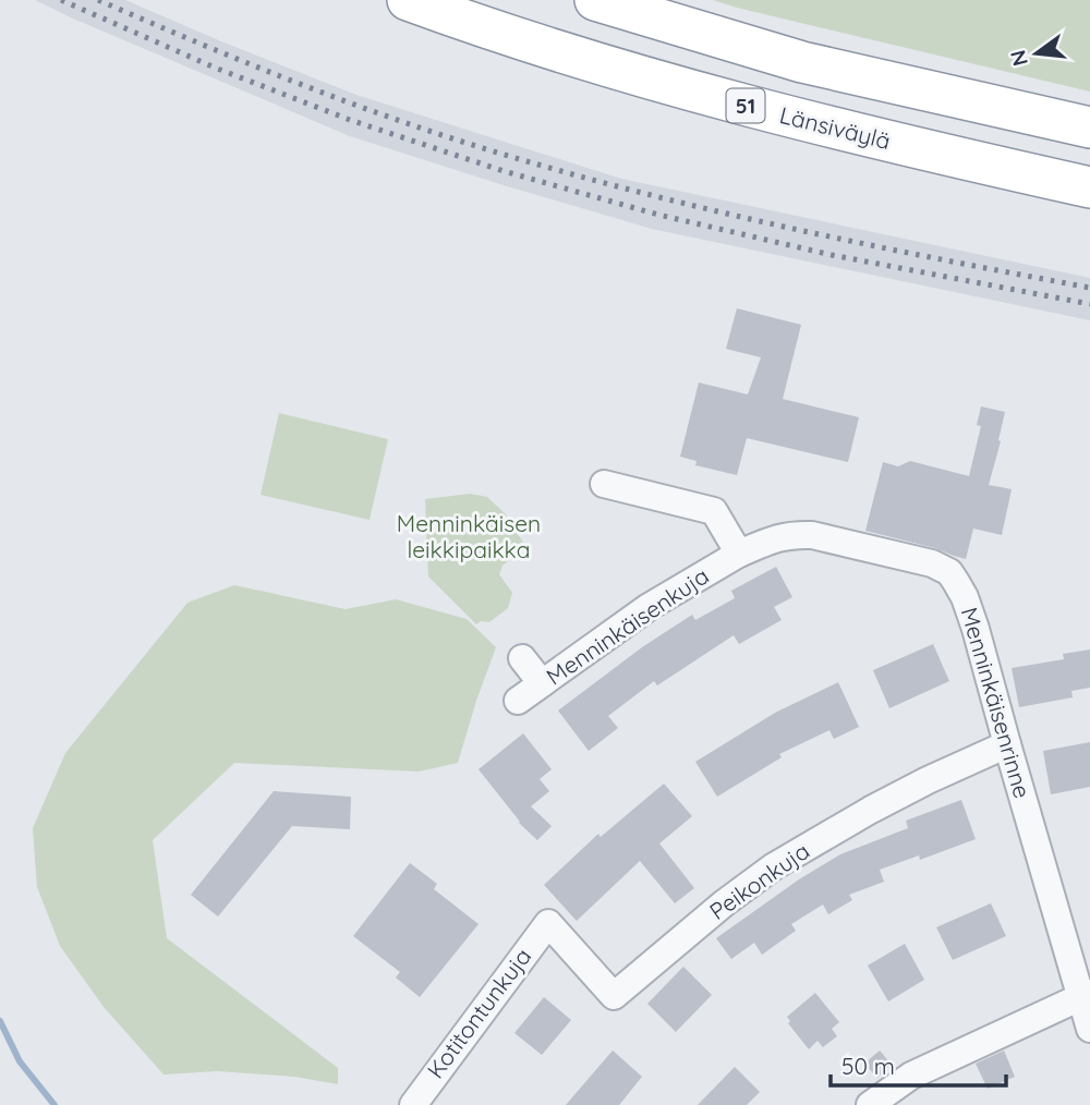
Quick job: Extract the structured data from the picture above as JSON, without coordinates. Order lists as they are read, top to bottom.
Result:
{
  "streets": {
    "highway": ["51", "Länsiväylä"],
    "street": [
      "Menninkäisenkuja",
      "Menninkäisenrinne",
      "Peikonkuja",
      "Kotitontunkuja"
    ]
  },
  "crossings": [
    ["Menninkäisenkuja", "Menninkäisenrinne"],
    ["Menninkäisenrinne", "Peikonkuja"],
    ["Peikonkuja", "Kotitontunkuja"]
  ],
  "parks": ["Menninkäisen leikkipaikka"],
  "scale_bar": "50 m",
  "north": "left"
}
